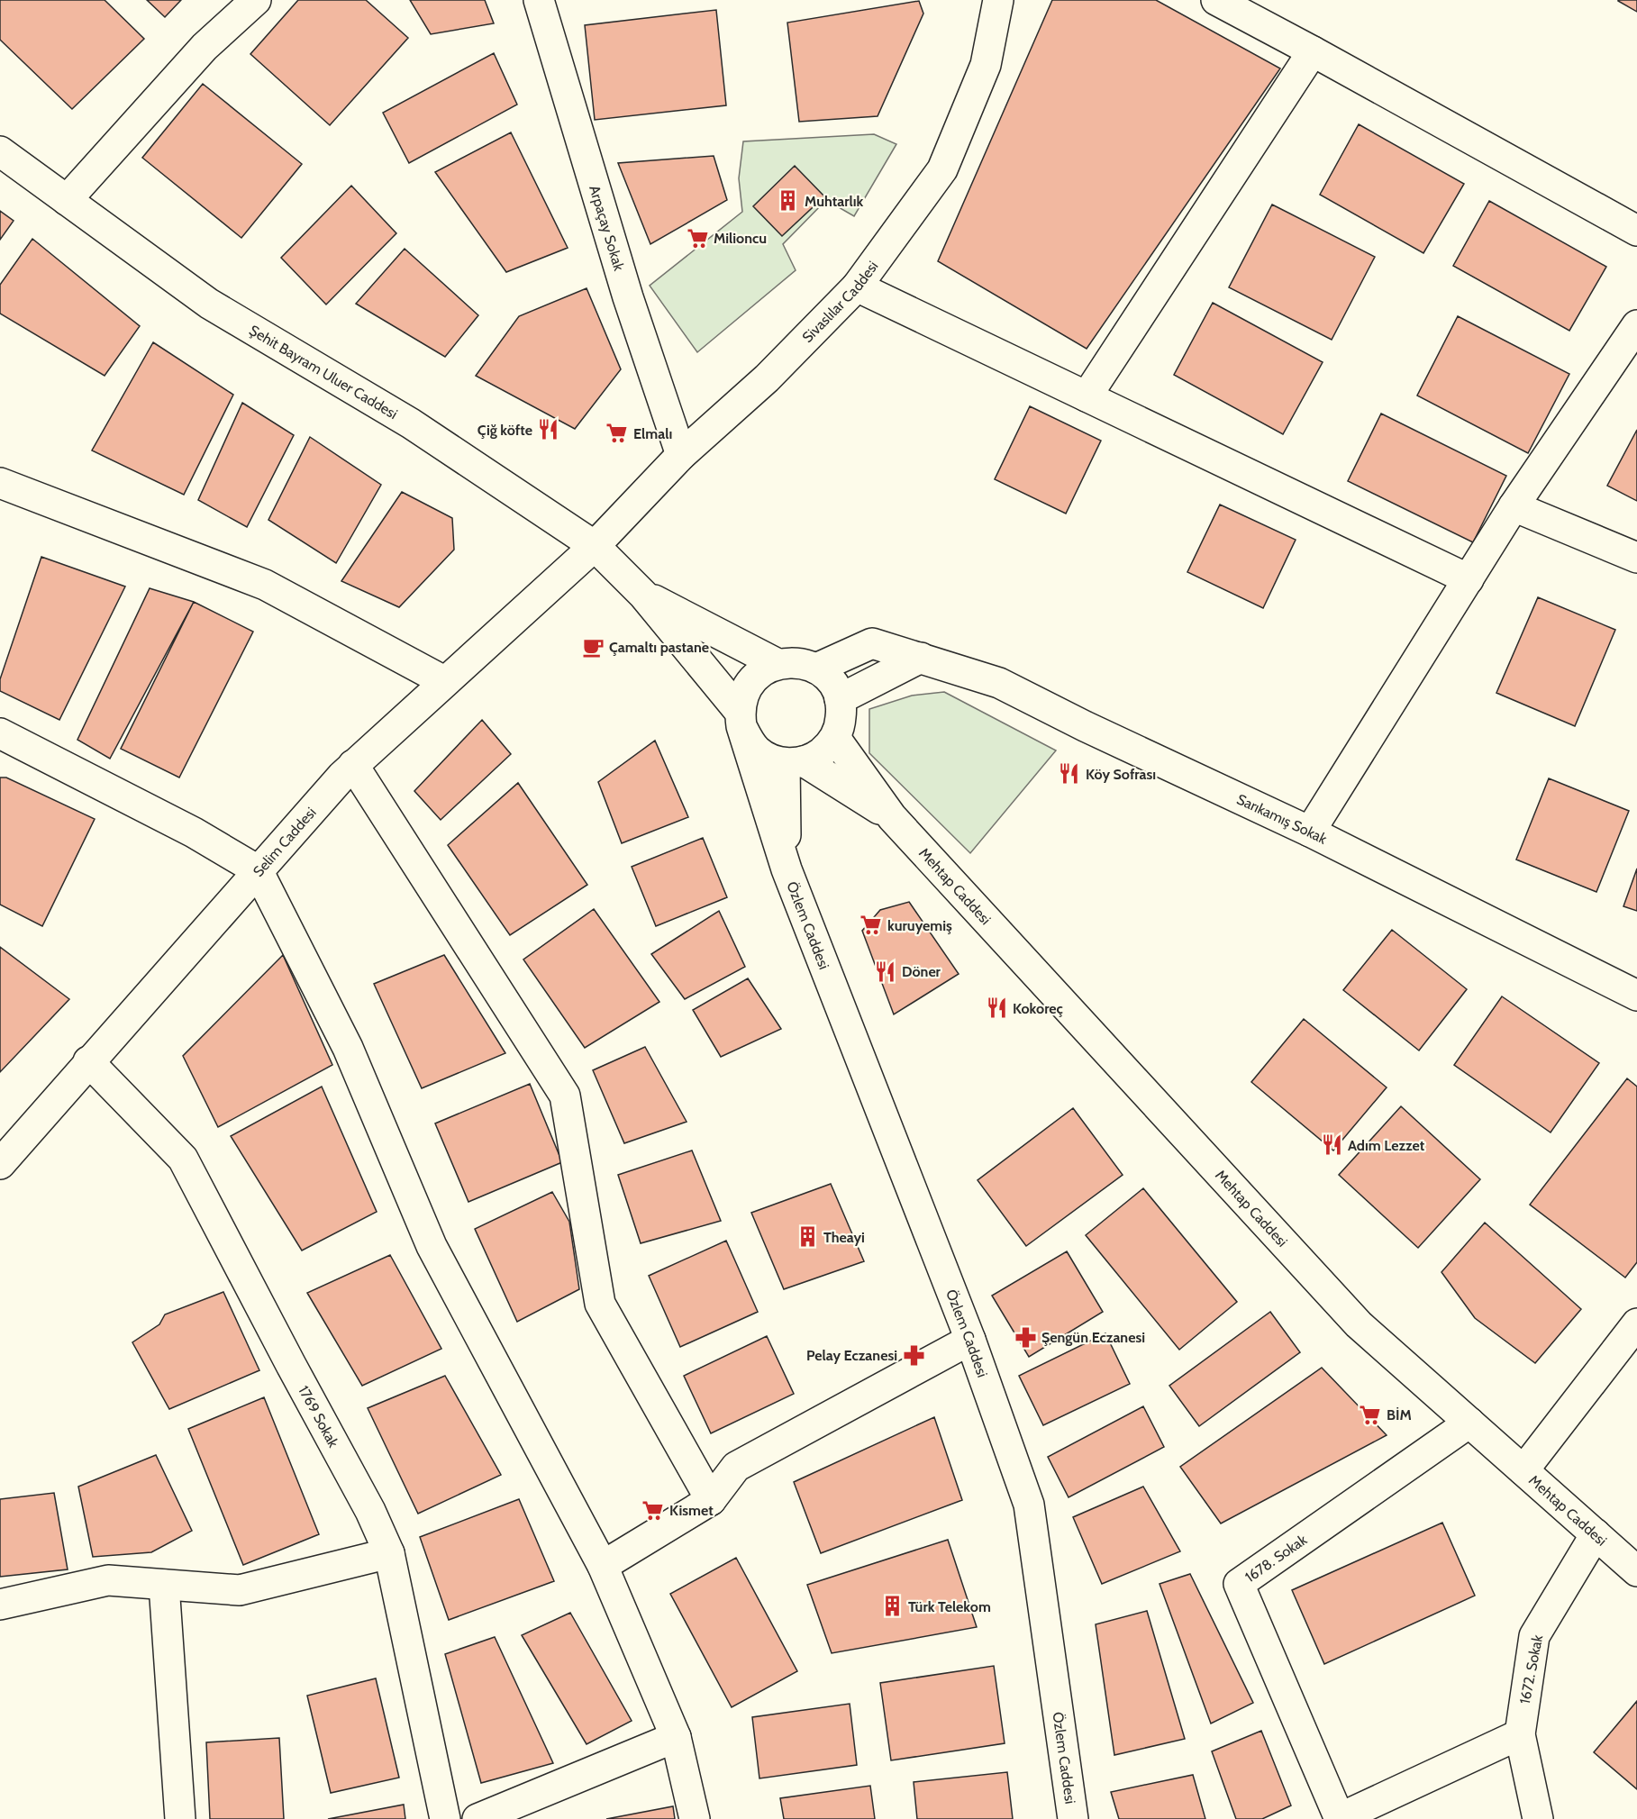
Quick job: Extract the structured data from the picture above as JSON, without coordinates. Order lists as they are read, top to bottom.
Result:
{
  "streets": {
    "street": [
      "Arpaçay Sokak",
      "Sivaslılar Caddesi",
      "Şehit Bayram Uluer Caddesi",
      "Sarıkamış Sokak",
      "Selim Caddesi",
      "Mehtap Caddesi",
      "Özlem Caddesi",
      "1769 Sokak",
      "1678. Sokak",
      "1672. Sokak"
    ]
  },
  "crossings": [
    ["Arpaçay Sokak", "Sivaslılar Caddesi"],
    ["Sivaslılar Caddesi", "Şehit Bayram Uluer Caddesi"],
    ["Sivaslılar Caddesi", "Selim Caddesi"],
    ["Şehit Bayram Uluer Caddesi", "Selim Caddesi"],
    ["Sarıkamış Sokak", "Özlem Caddesi"],
    ["Selim Caddesi", "1769 Sokak"],
    ["Mehtap Caddesi", "1678. Sokak"],
    ["Mehtap Caddesi", "1672. Sokak"]
  ],
  "places": {
    "building": ["Muhtarlık", "Theayi", "Türk Telekom"],
    "supermarket": [
      "Milioncu",
      "Elmalı",
      "kuruyemiş",
      "BİM",
      "Kismet"
    ],
    "restaurant": [
      "Çiğ köfte",
      "Köy Sofrası",
      "Döner",
      "Kokoreç",
      "Adım Lezzet"
    ],
    "cafe": ["Çamaltı pastane"],
    "pharmacy": ["Şengün Eczanesi", "Pelay Eczanesi"]
  }
}
